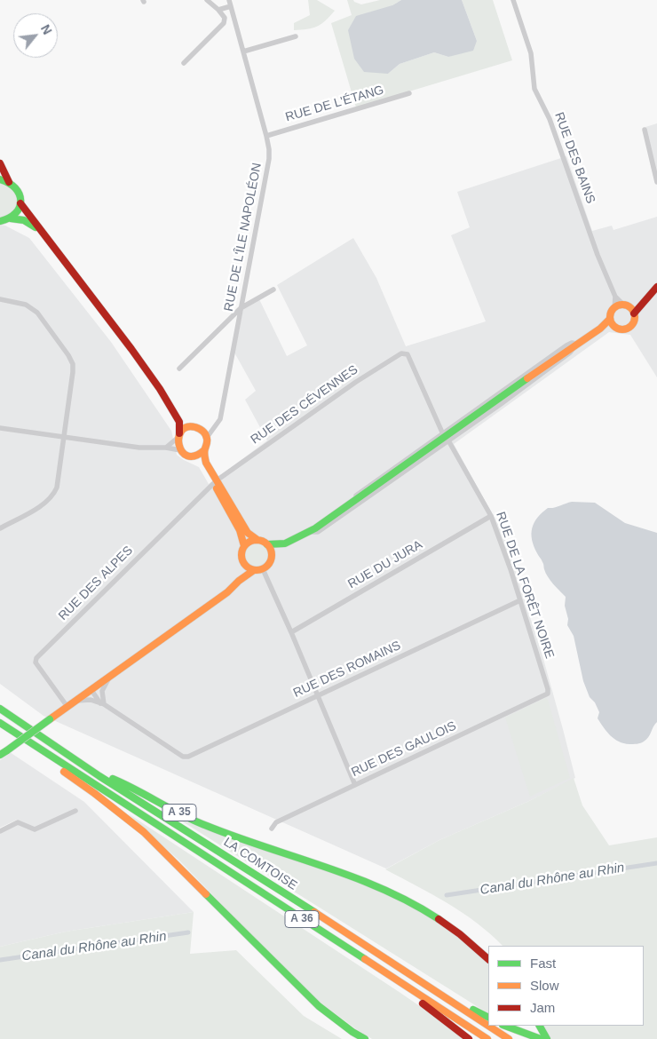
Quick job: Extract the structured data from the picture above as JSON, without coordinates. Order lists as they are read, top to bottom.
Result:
{
  "streets": {
    "main road": ["A 35", "LA COMTOISE", "A 36"],
    "street": [
      "RUE DE L'ÉTANG",
      "RUE DES BAINS",
      "RUE DE L'ÎLE NAPOLÉON",
      "RUE DES CÉVENNES",
      "RUE DU JURA",
      "RUE DES ALPES",
      "RUE DE LA FORÊT NOIRE",
      "RUE DES ROMAINS",
      "RUE DES GAULOIS"
    ]
  },
  "crossings": [
    ["RUE DE L'ÉTANG", "RUE DE L'ÎLE NAPOLÉON"],
    ["RUE DES CÉVENNES", "RUE DES ALPES"],
    ["RUE DU JURA", "RUE DE LA FORÊT NOIRE"],
    ["RUE DE LA FORÊT NOIRE", "RUE DES ROMAINS"],
    ["RUE DE LA FORÊT NOIRE", "RUE DES GAULOIS"],
    ["A 35", "LA COMTOISE"]
  ],
  "water": ["Canal du Rhône au Rhin"],
  "legend": ["Fast", "Slow", "Jam"],
  "north": "top right"
}
